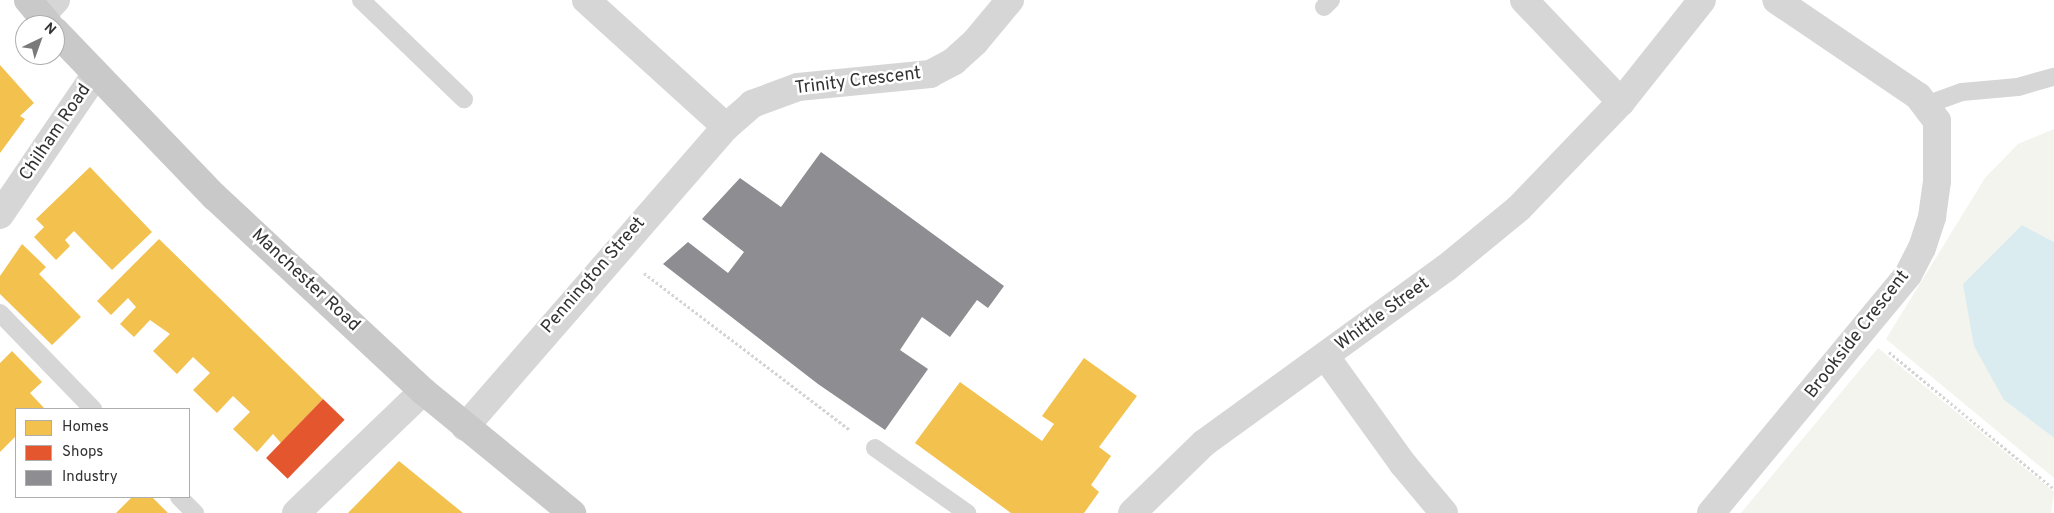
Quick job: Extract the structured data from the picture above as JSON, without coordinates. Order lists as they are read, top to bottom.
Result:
{
  "streets": {
    "main road": ["Manchester Road"],
    "street": [
      "Trinity Crescent",
      "Chilham Road",
      "Pennington Street",
      "Whittle Street",
      "Brookside Crescent"
    ]
  },
  "crossings": [
    ["Trinity Crescent", "Pennington Street"],
    ["Chilham Road", "Manchester Road"],
    ["Pennington Street", "Manchester Road"]
  ],
  "legend": ["Homes", "Shops", "Industry"],
  "north": "top right"
}
